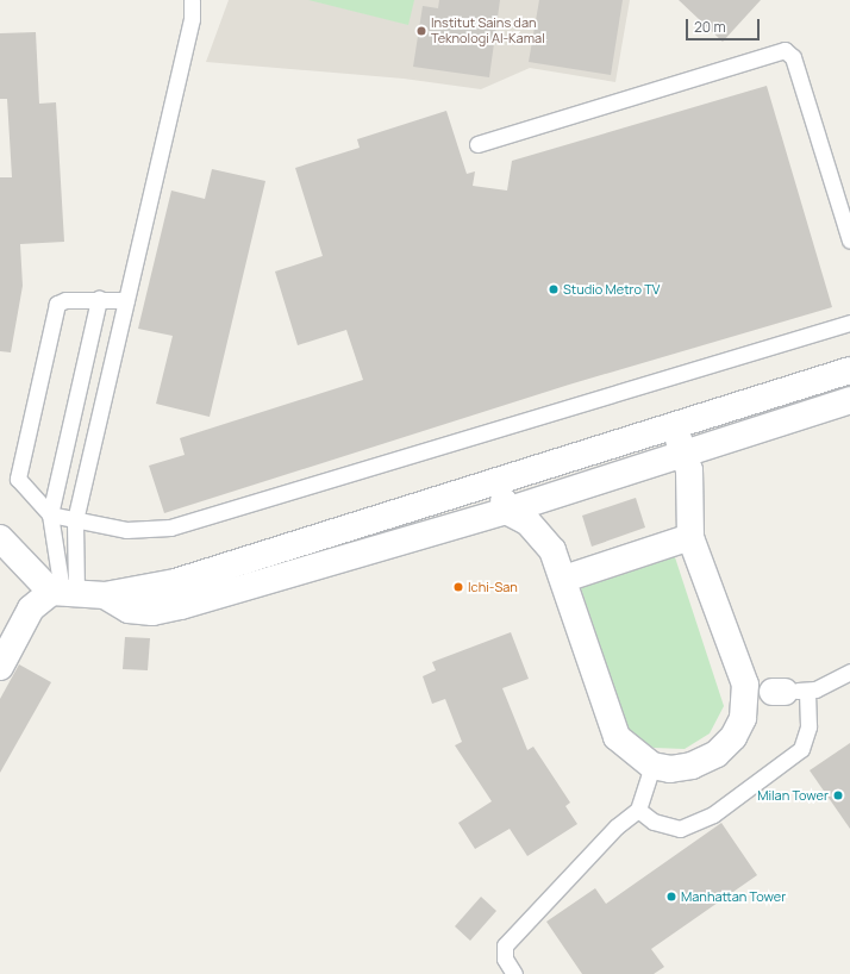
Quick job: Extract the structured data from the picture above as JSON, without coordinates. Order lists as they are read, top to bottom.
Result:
{
  "places": [
    "Institut Sains dan Teknologi Al-Kamal",
    "Studio Metro TV",
    "Ichi-San",
    "Milan Tower",
    "Manhattan Tower"
  ],
  "scale_bar": "20 m"
}
